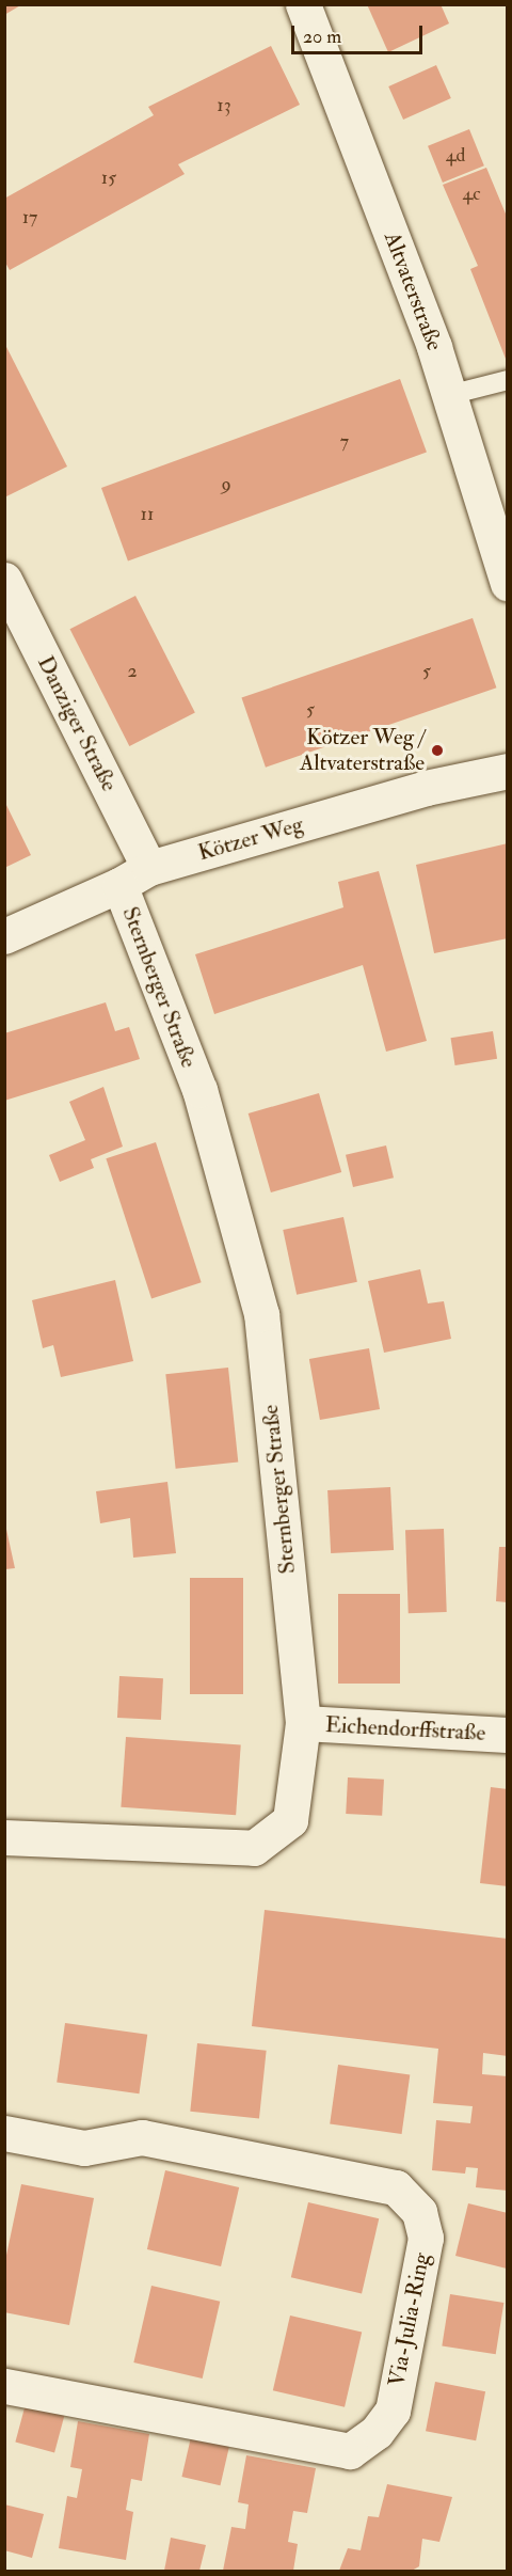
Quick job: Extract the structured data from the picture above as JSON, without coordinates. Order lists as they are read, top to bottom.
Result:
{
  "streets": {
    "street": [
      "Altvaterstraße",
      "Danziger Straße",
      "Kötzer Weg",
      "Sternberger Straße",
      "Eichendorffstraße",
      "Via-Julia-Ring"
    ]
  },
  "crossings": [
    ["Danziger Straße", "Kötzer Weg"],
    ["Kötzer Weg", "Sternberger Straße"],
    ["Sternberger Straße", "Eichendorffstraße"]
  ],
  "places": ["Kötzer Weg / Altvaterstraße"],
  "house_numbers": [
    "13",
    "4d",
    "15",
    "4c",
    "17",
    "7",
    "9",
    "11",
    "2",
    "5",
    "5"
  ],
  "scale_bar": "20 m"
}
